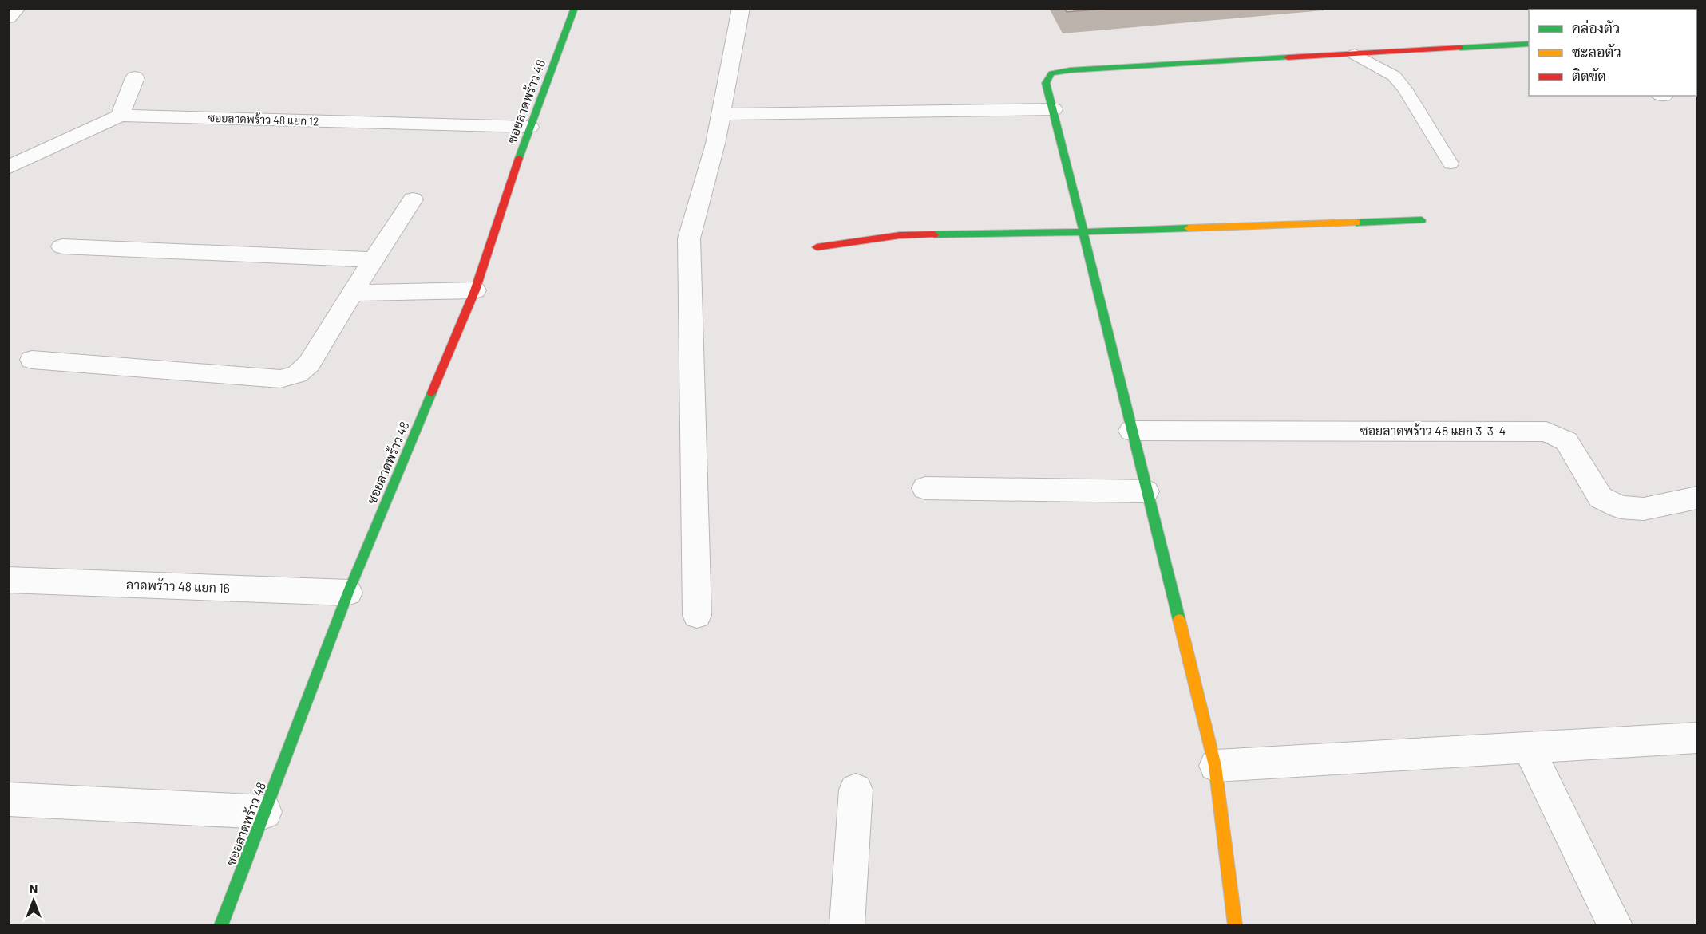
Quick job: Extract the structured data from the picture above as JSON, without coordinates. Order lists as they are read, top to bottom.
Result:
{
  "streets": {
    "street": [
      "ซอยลาดพร้าว 48",
      "ซอยลาดพร้าว 48 แยก 12",
      "ซอยลาดพร้าว 48 แยก 3-3-4",
      "ลาดพร้าว 48 แยก 16"
    ]
  },
  "crossings": [
    ["ซอยลาดพร้าว 48", "ซอยลาดพร้าว 48 แยก 12"],
    ["ซอยลาดพร้าว 48", "ลาดพร้าว 48 แยก 16"]
  ],
  "legend": ["คล่องตัว", "ชะลอตัว", "ติดขัด"],
  "north": "top"
}
